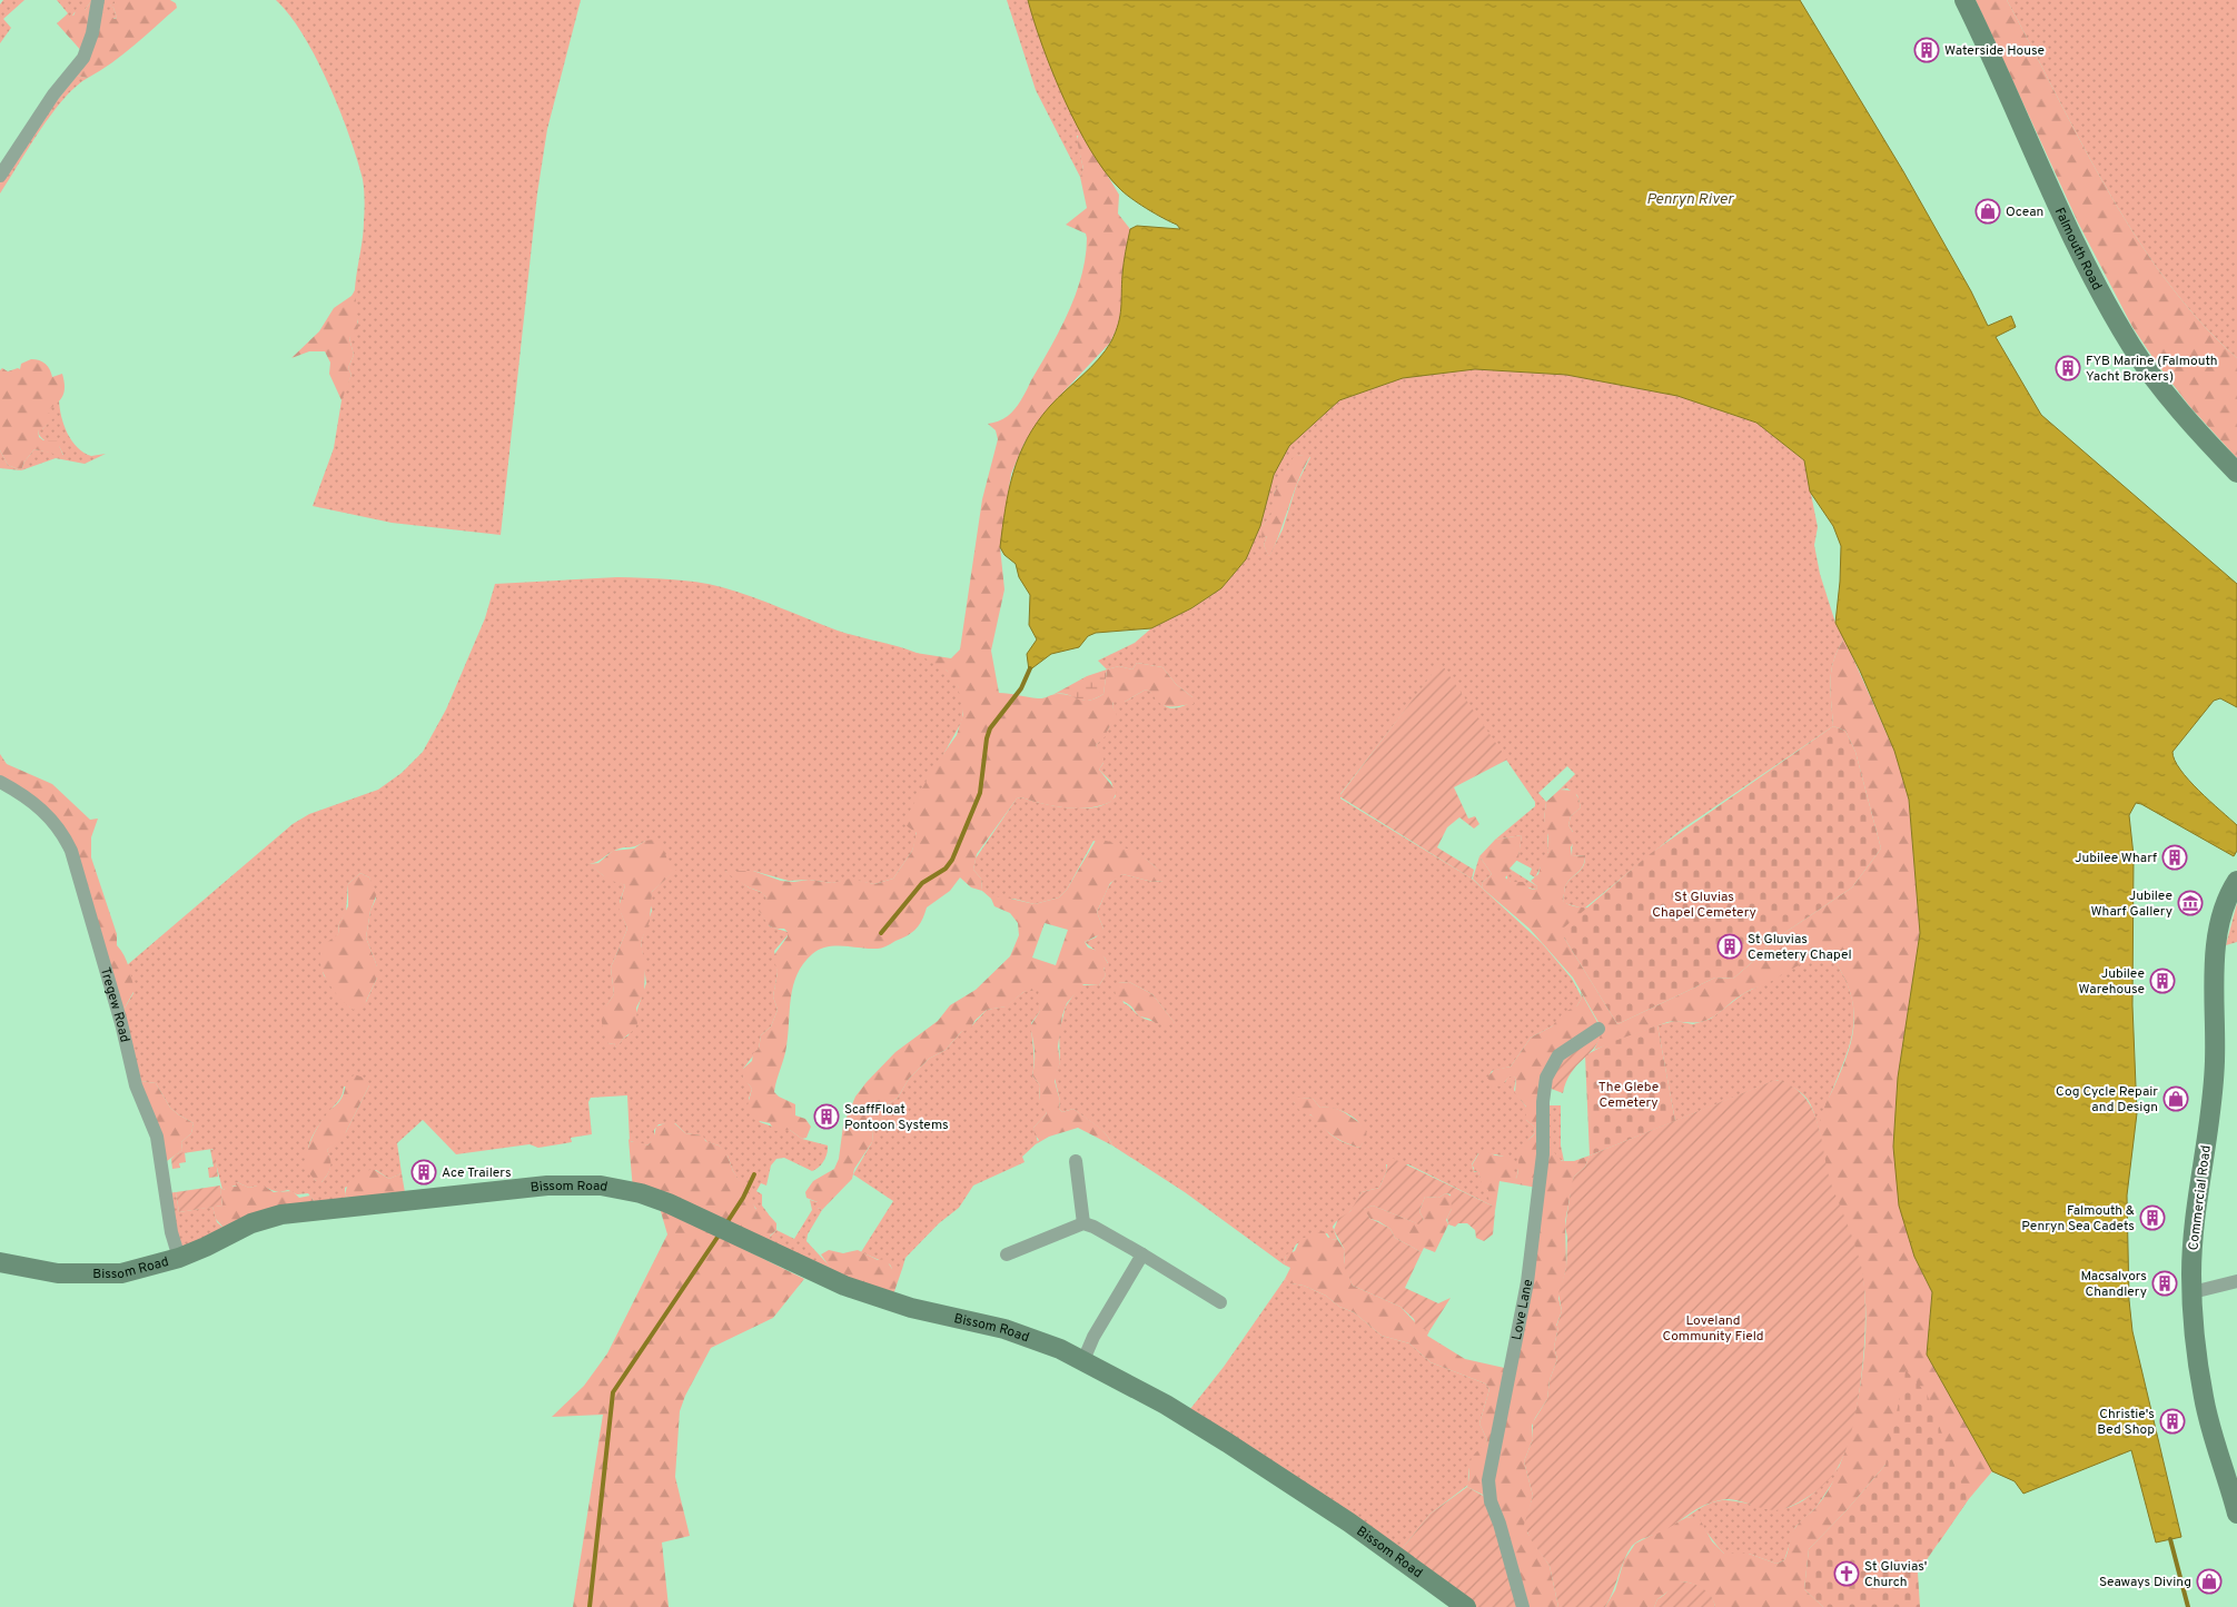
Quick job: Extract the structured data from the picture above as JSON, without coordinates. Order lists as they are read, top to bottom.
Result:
{
  "streets": {
    "street": [
      "Falmouth Road",
      "Tregew Road",
      "Bissom Road",
      "Commercial Road",
      "Love Lane"
    ]
  },
  "crossings": [
    ["Tregew Road", "Bissom Road"]
  ],
  "water": ["Penryn River"],
  "parks": ["St Gluvias Chapel Cemetery", "The Glebe Cemetery", "Loveland Community Field"],
  "places": {
    "building": [
      "Waterside House",
      "FYB Marine (Falmouth Yacht Brokers)",
      "Jubilee Wharf",
      "St Gluvias Cemetery Chapel",
      "Jubilee Warehouse",
      "ScaffFloat Pontoon Systems",
      "Ace Trailers",
      "Falmouth & Penryn Sea Cadets",
      "Macsalvors Chandlery",
      "Christie's Bed Shop"
    ],
    "shop": ["Ocean", "Cog Cycle Repair and Design", "Seaways Diving"],
    "museum": ["Jubilee Wharf Gallery"],
    "church": ["St Gluvias' Church"]
  }
}
